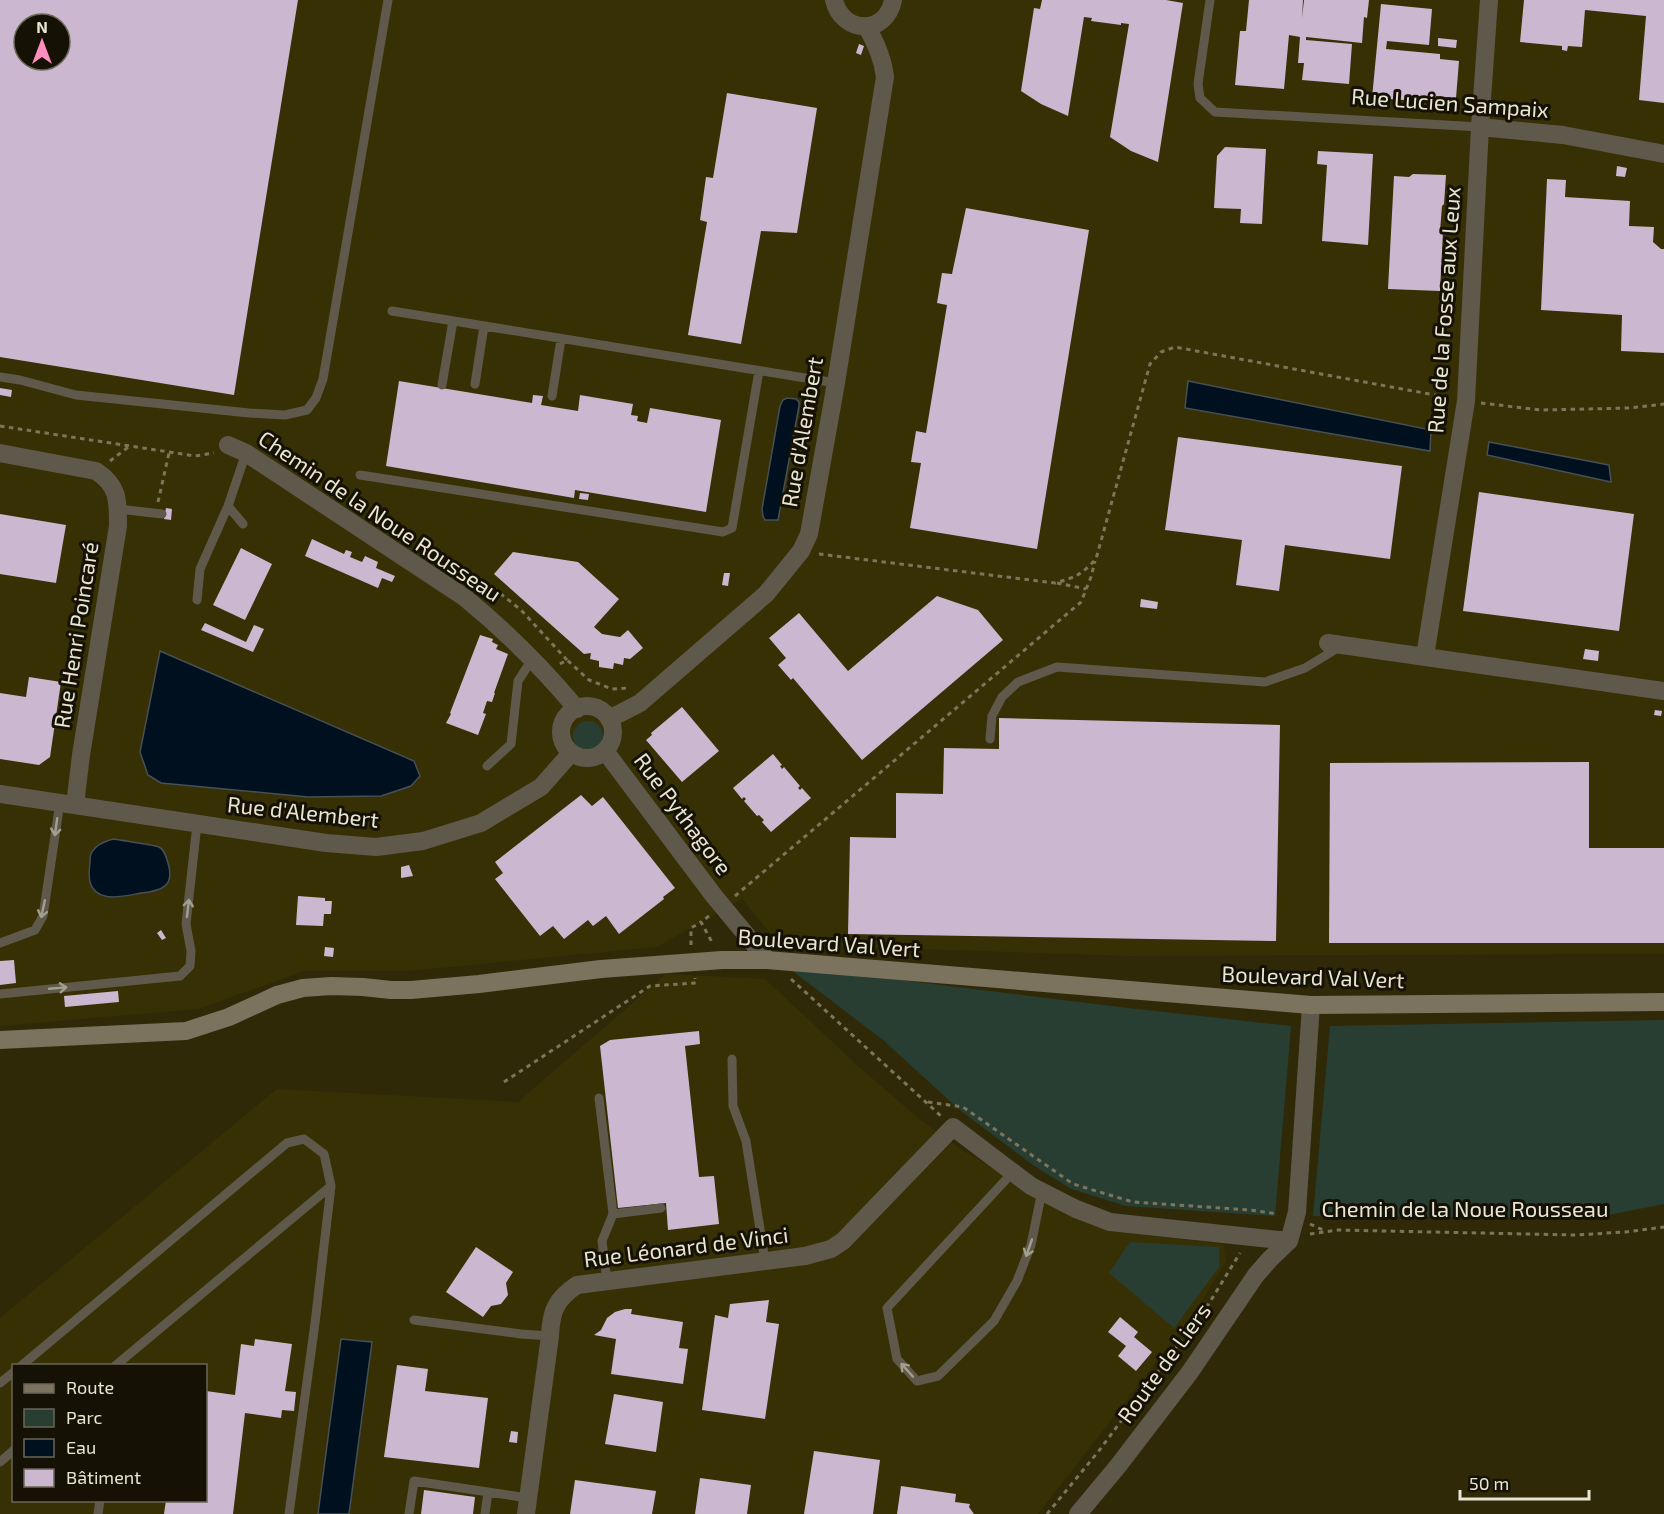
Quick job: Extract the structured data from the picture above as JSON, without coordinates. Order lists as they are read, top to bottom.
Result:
{
  "streets": {
    "street": [
      "Rue Lucien Sampaix",
      "Rue de la Fosse aux Leux",
      "Rue d'Alembert",
      "Chemin de la Noue Rousseau",
      "Rue Henri Poincaré",
      "Rue Pythagore",
      "Boulevard Val Vert",
      "Rue Léonard de Vinci",
      "Route de Liers"
    ]
  },
  "crossings": [
    ["Rue Lucien Sampaix", "Rue de la Fosse aux Leux"],
    ["Rue d'Alembert", "Chemin de la Noue Rousseau"],
    ["Rue d'Alembert", "Rue Henri Poincaré"],
    ["Rue d'Alembert", "Rue Pythagore"],
    ["Chemin de la Noue Rousseau", "Rue Pythagore"],
    ["Chemin de la Noue Rousseau", "Route de Liers"],
    ["Rue Pythagore", "Boulevard Val Vert"]
  ],
  "legend": [
    "Route",
    "Parc",
    "Eau",
    "Bâtiment"
  ],
  "scale_bar": "50 m",
  "north": "top"
}
